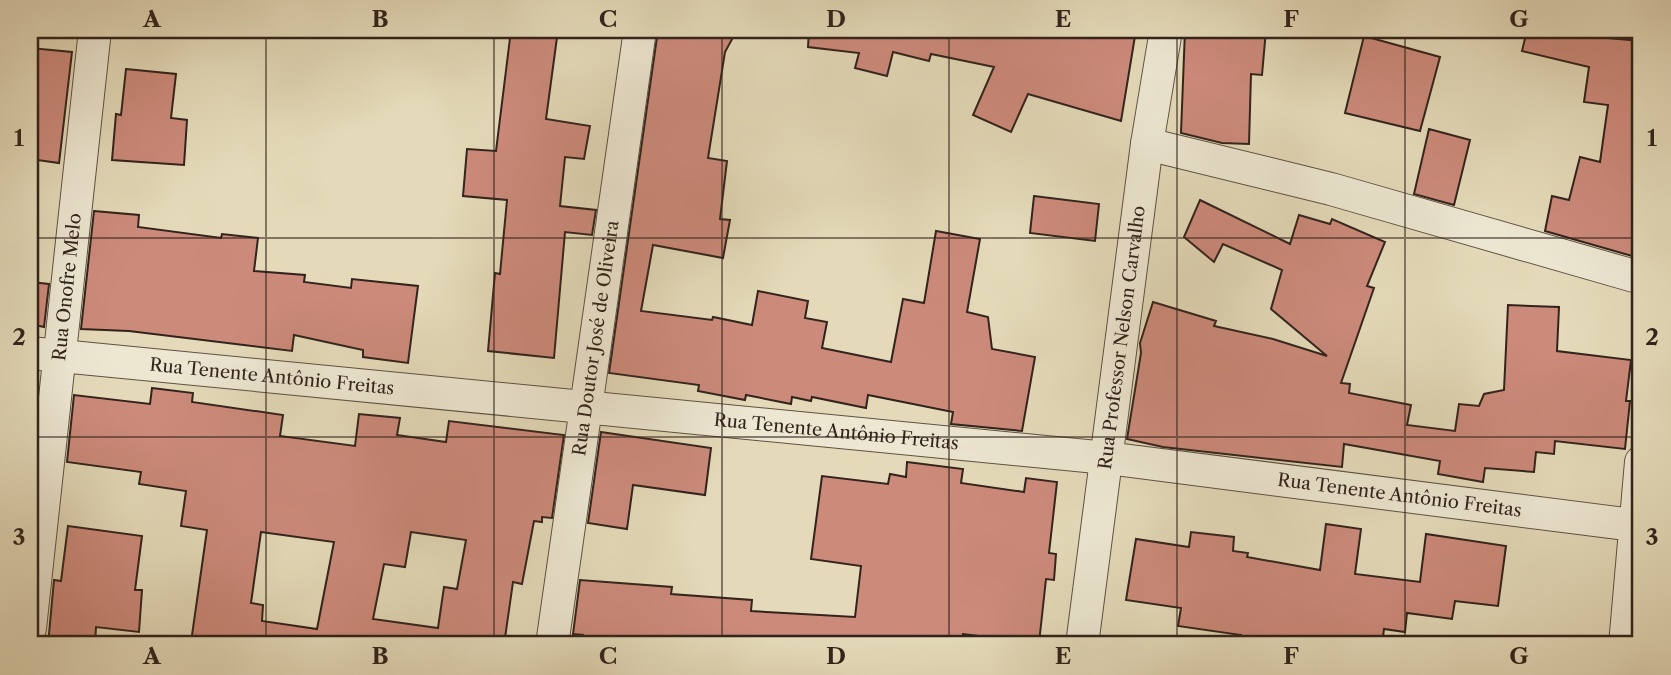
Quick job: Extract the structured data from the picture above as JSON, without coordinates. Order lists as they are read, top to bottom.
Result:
{
  "streets": {
    "street": [
      "Rua Onofre Melo",
      "Rua Doutor José de Oliveira",
      "Rua Professor Nelson Carvalho",
      "Rua Tenente Antônio Freitas"
    ]
  },
  "crossings": [
    ["Rua Onofre Melo", "Rua Tenente Antônio Freitas"],
    ["Rua Doutor José de Oliveira", "Rua Tenente Antônio Freitas"],
    ["Rua Professor Nelson Carvalho", "Rua Tenente Antônio Freitas"]
  ],
  "grid": {
    "columns": [
      "A",
      "B",
      "C",
      "D",
      "E",
      "F",
      "G"
    ],
    "rows": ["1", "2", "3"]
  }
}
